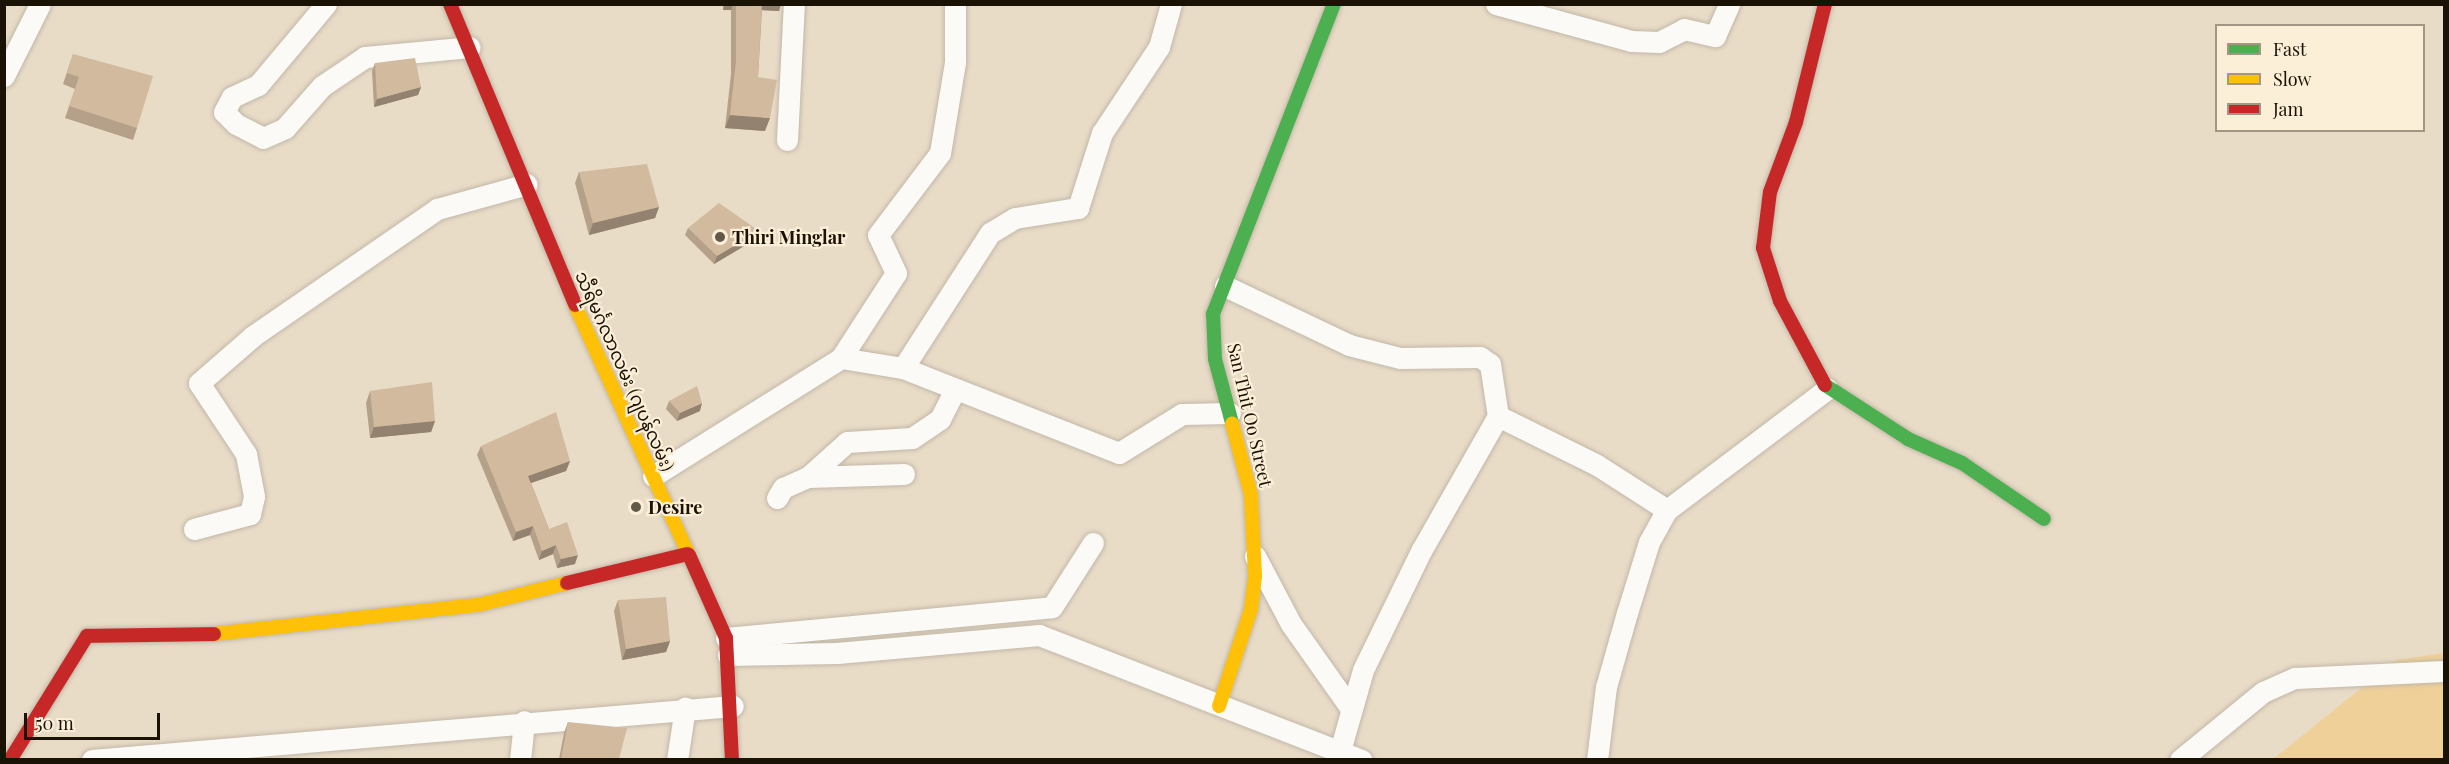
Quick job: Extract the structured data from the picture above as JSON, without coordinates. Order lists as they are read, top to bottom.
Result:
{
  "streets": {
    "street": ["သီရိမင်္ဂလာလမ်း (ဂျပန်လမ်း)", "San Thit Oo Street"]
  },
  "places": ["Thiri Minglar", "Desire"],
  "legend": ["Fast", "Slow", "Jam"],
  "scale_bar": "50 m"
}
